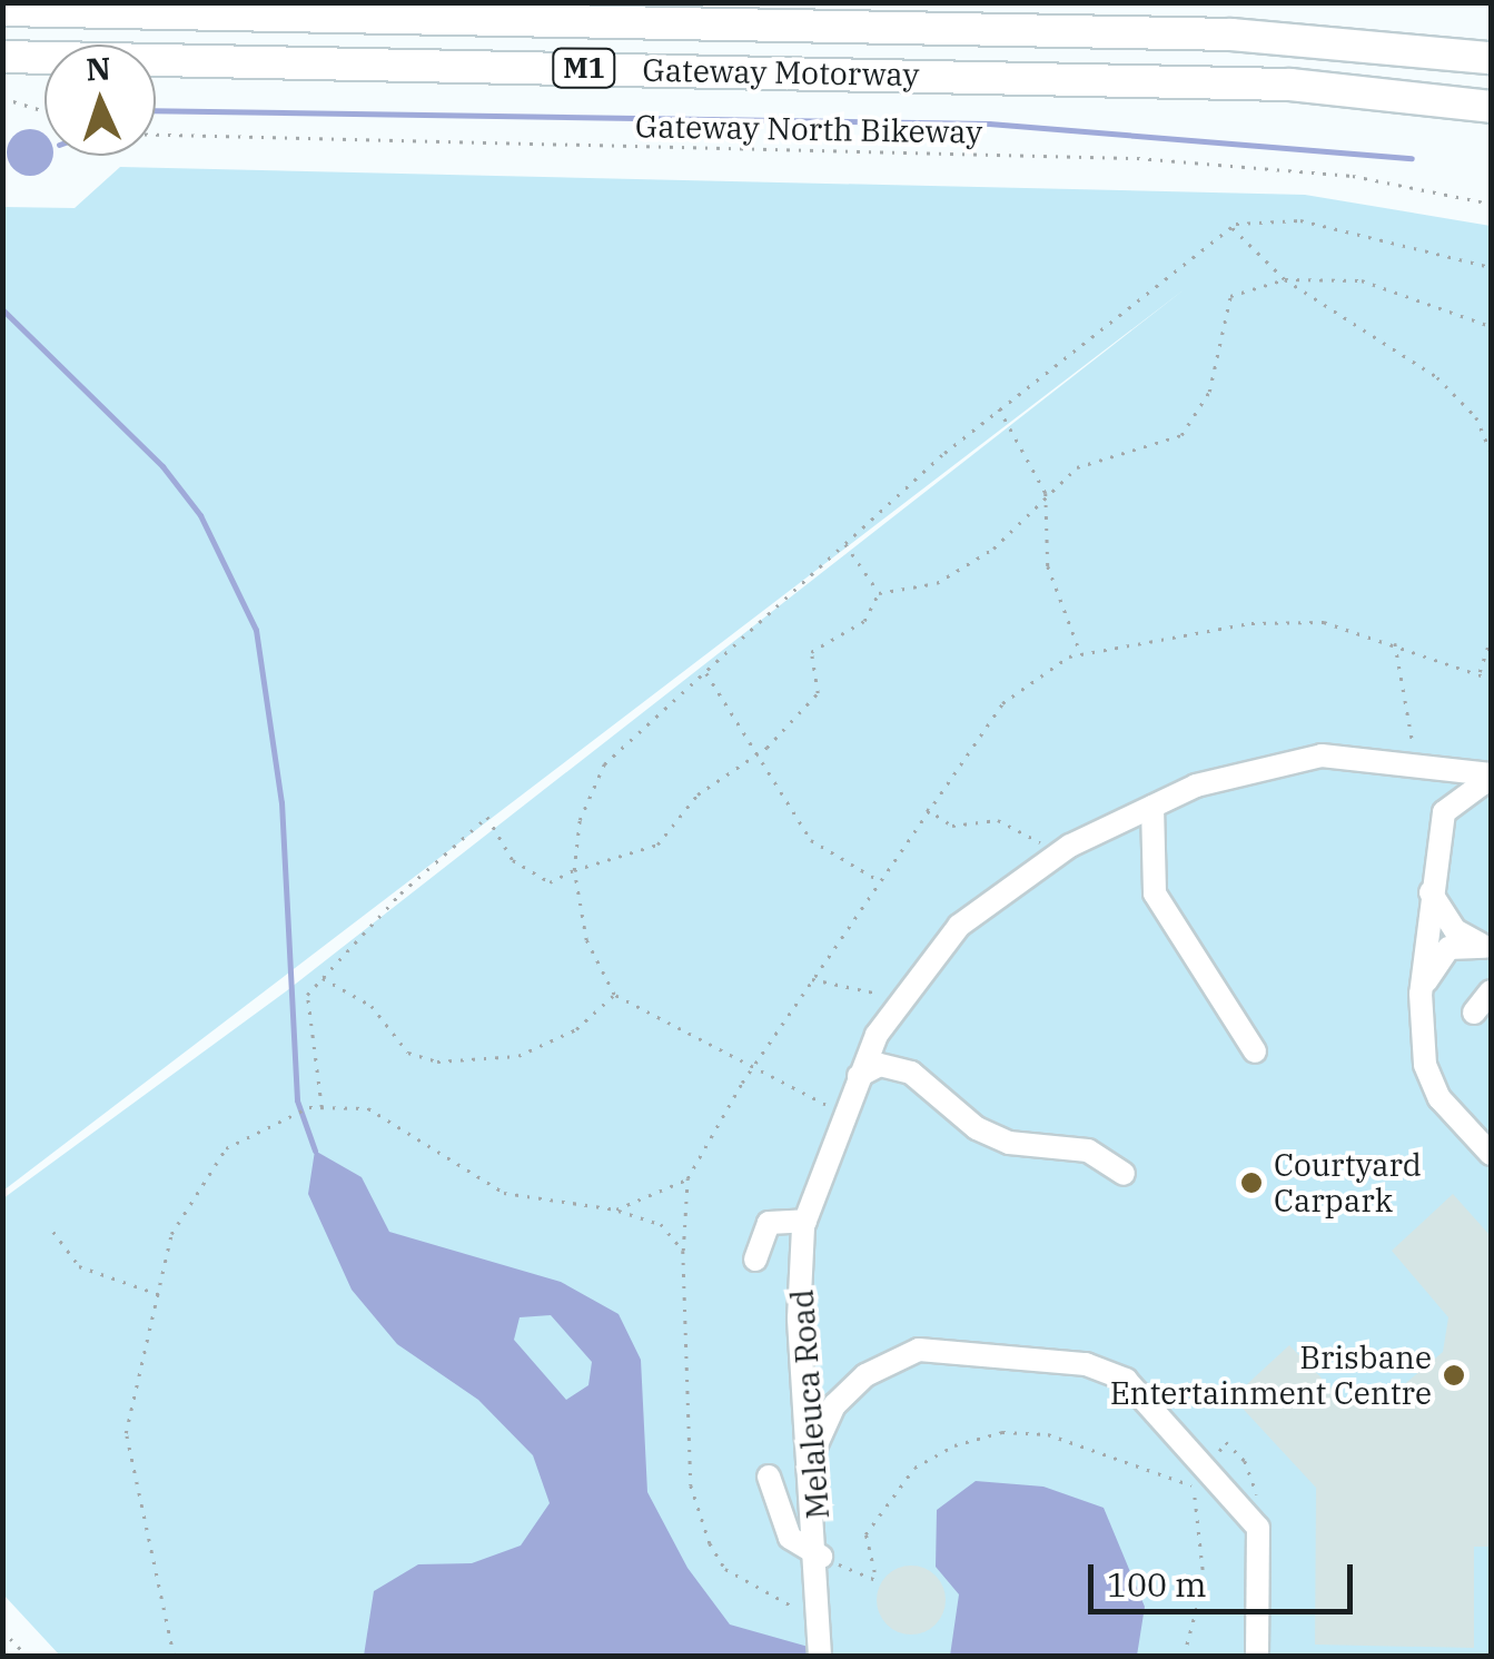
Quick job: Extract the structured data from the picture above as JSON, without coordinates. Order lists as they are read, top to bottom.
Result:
{
  "streets": {
    "highway": ["M1", "Gateway Motorway"],
    "street": ["Melaleuca Road"],
    "path": ["Gateway North Bikeway"]
  },
  "places": ["Courtyard Carpark", "Brisbane Entertainment Centre"],
  "scale_bar": "100 m",
  "north": "top"
}
